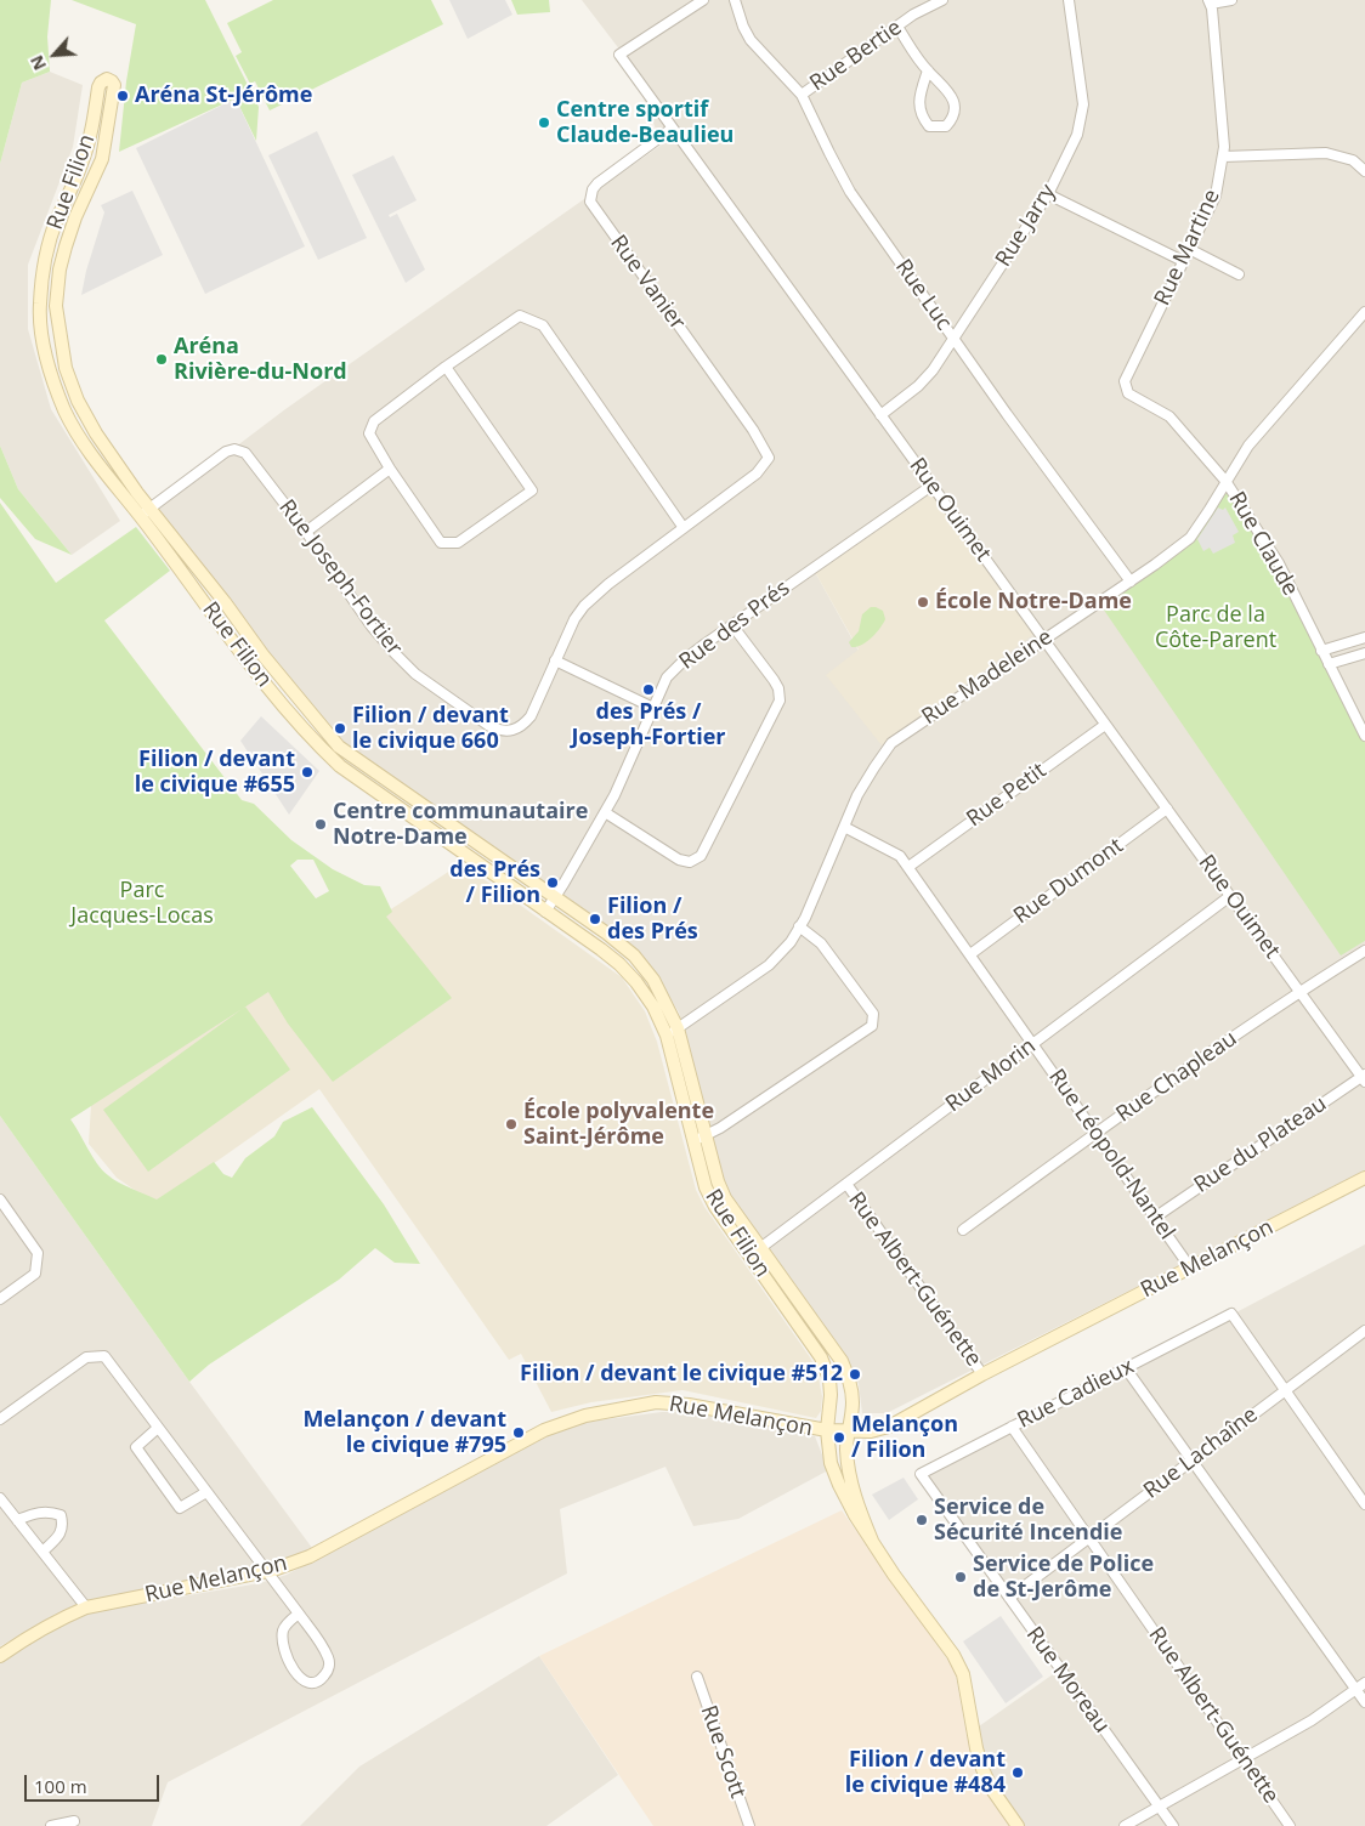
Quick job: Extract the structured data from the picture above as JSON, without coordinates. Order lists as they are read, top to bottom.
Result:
{
  "streets": {
    "street": [
      "Rue Bertie",
      "Rue Filion",
      "Rue Jarry",
      "Rue Martine",
      "Rue Vanier",
      "Rue Luc",
      "Rue Ouimet",
      "Rue Claude",
      "Rue Joseph-Fortier",
      "Rue des Prés",
      "Rue Madeleine",
      "Rue Petit",
      "Rue Dumont",
      "Rue Morin",
      "Rue Chapleau",
      "Rue du Plateau",
      "Rue Léopold-Nantel",
      "Rue Melançon",
      "Rue Albert-Guénette",
      "Rue Cadieux",
      "Rue Lachaîne",
      "Rue Moreau",
      "Rue Scott"
    ]
  },
  "crossings": [
    ["Rue Bertie", "Rue Luc"],
    ["Rue Filion", "Rue Joseph-Fortier"],
    ["Rue Filion", "Rue des Prés"],
    ["Rue Filion", "Rue Madeleine"],
    ["Rue Filion", "Rue Morin"],
    ["Rue Filion", "Rue Melançon"],
    ["Rue Jarry", "Rue Luc"],
    ["Rue Jarry", "Rue Ouimet"],
    ["Rue Martine", "Rue Claude"],
    ["Rue Vanier", "Rue Ouimet"],
    ["Rue Vanier", "Rue Joseph-Fortier"],
    ["Rue Luc", "Rue Madeleine"],
    ["Rue Ouimet", "Rue des Prés"],
    ["Rue Ouimet", "Rue Madeleine"],
    ["Rue Ouimet", "Rue Petit"],
    ["Rue Ouimet", "Rue Dumont"],
    ["Rue Ouimet", "Rue Morin"],
    ["Rue Ouimet", "Rue Chapleau"],
    ["Rue Ouimet", "Rue du Plateau"],
    ["Rue Claude", "Rue Madeleine"],
    ["Rue Madeleine", "Rue Léopold-Nantel"],
    ["Rue Petit", "Rue Léopold-Nantel"],
    ["Rue Dumont", "Rue Léopold-Nantel"],
    ["Rue Morin", "Rue Léopold-Nantel"],
    ["Rue Morin", "Rue Albert-Guénette"],
    ["Rue Chapleau", "Rue Léopold-Nantel"],
    ["Rue du Plateau", "Rue Léopold-Nantel"],
    ["Rue Léopold-Nantel", "Rue Melançon"],
    ["Rue Melançon", "Rue Albert-Guénette"],
    ["Rue Albert-Guénette", "Rue Cadieux"],
    ["Rue Albert-Guénette", "Rue Lachaîne"],
    ["Rue Cadieux", "Rue Lachaîne"],
    ["Rue Cadieux", "Rue Moreau"],
    ["Rue Lachaîne", "Rue Moreau"]
  ],
  "parks": ["Parc de la Côte-Parent", "Parc Jacques-Locas"],
  "places": [
    "Aréna St-Jérôme",
    "Centre sportif Claude-Beaulieu",
    "Aréna Rivière-du-Nord",
    "École Notre-Dame",
    "des Prés / Joseph-Fortier",
    "Filion / devant le civique 660",
    "Filion / devant le civique #655",
    "Centre communautaire Notre-Dame",
    "des Prés / Filion",
    "Filion / des Prés",
    "École polyvalente Saint-Jérôme",
    "Filion / devant le civique #512",
    "Melançon / devant le civique #795",
    "Melançon / Filion",
    "Service de Sécurité Incendie",
    "Service de Police de St-Jerôme",
    "Filion / devant le civique #484"
  ],
  "scale_bar": "100 m",
  "north": "bottom left"
}
